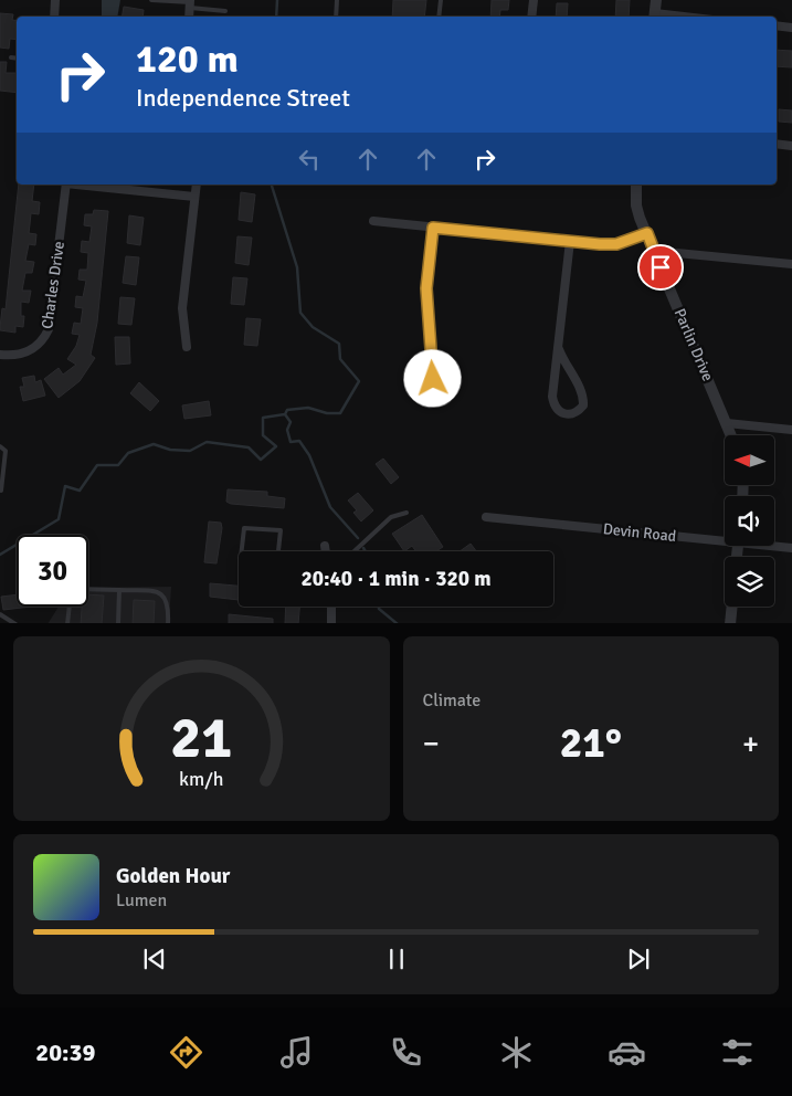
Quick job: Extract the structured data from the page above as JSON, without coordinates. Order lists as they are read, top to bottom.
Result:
{
  "streets": {
    "street": ["Charles Drive", "Parlin Drive", "Devin Road"]
  },
  "north": "left",
  "page": {
    "turn": ["120 m", "Independence Street"],
    "limit": "30",
    "trip": "20:40 · 1 min · 320 m",
    "tile": "Climate",
    "heat": ["−", "21°", "+"],
    "song": ["Golden Hour", "Lumen"],
    "tabs": "20:39",
    "gauge": ["21", "km/h"]
  }
}
